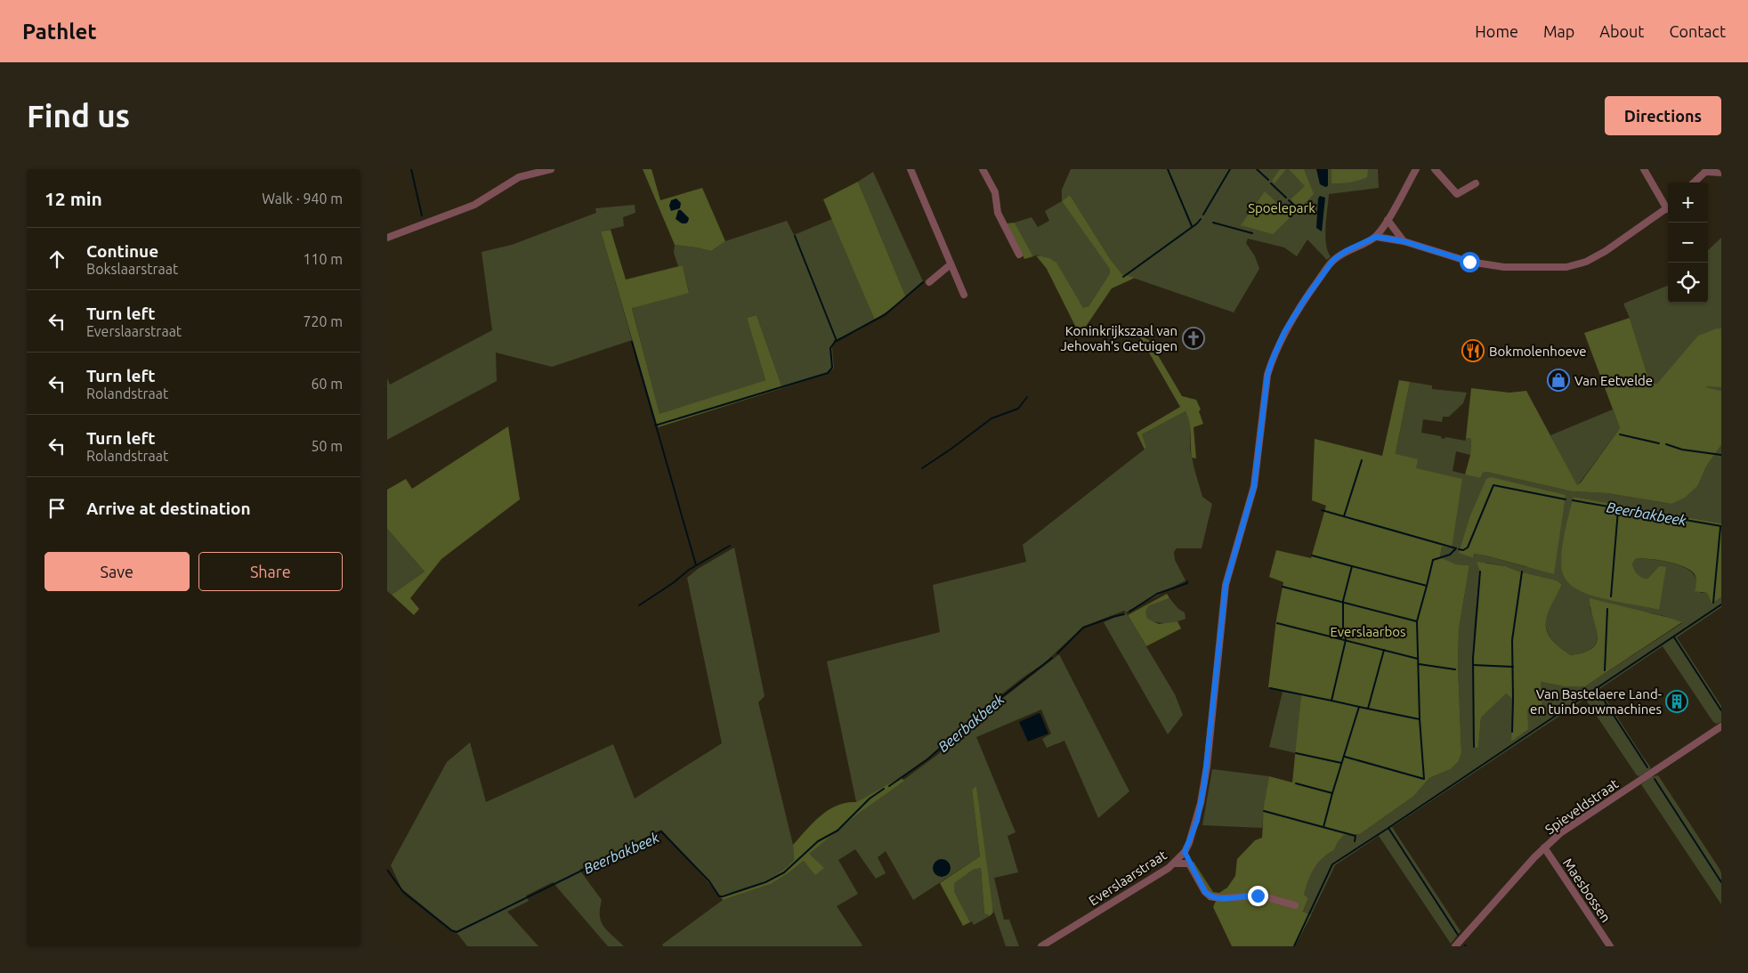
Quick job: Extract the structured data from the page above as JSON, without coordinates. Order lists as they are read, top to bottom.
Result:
{
  "streets": {
    "street": ["Spieveldstraat", "Everslaarstraat", "Maesbossen"]
  },
  "crossings": [
    ["Spieveldstraat", "Maesbossen"]
  ],
  "water": ["Beerbakbeek"],
  "parks": ["Spoelepark", "Everslaarbos"],
  "places": {
    "church": ["Koninkrijkszaal van Jehovah's Getuigen"],
    "restaurant": ["Bokmolenhoeve"],
    "shop": ["Van Eetvelde"],
    "building": ["Van Bastelaere Land- en tuinbouwmachines"]
  },
  "page": {
    "header": "Pathlet",
    "nav": [
      "Home",
      "Map",
      "About",
      "Contact"
    ],
    "buttons": [
      "Directions",
      ["Save", "Share"]
    ],
    "title": "Find us",
    "heading": ["12 min", "Walk · 940 m"],
    "map_buttons": ["+", "−"],
    "list": [
      ["Continue", "Bokslaarstraat", "110 m"],
      ["Turn left", "Everslaarstraat", "720 m"],
      ["Turn left", "Rolandstraat", "60 m"],
      ["Turn left", "Rolandstraat", "50 m"],
      "Arrive at destination"
    ]
  }
}
